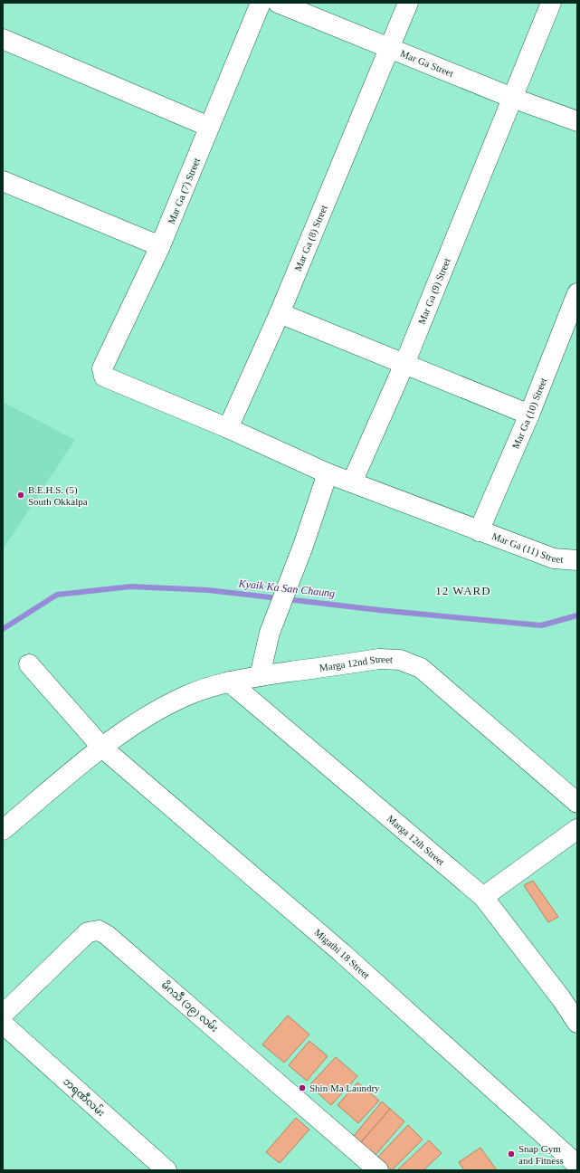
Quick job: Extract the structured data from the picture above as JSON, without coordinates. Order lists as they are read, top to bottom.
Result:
{
  "streets": {
    "street": [
      "Mar Ga Street",
      "Mar Ga (7) Street",
      "Mar Ga (8) Street",
      "Mar Ga (9) Street",
      "Mar Ga (10) Street",
      "Mar Ga (11) Street",
      "Marga 12nd Street",
      "Marga 12th Street",
      "Migathi 18 Street",
      "မိဂသီ (၁၉) လမ်း",
      "ဘရဏီလမ်း"
    ]
  },
  "crossings": [
    ["Mar Ga Street", "Mar Ga (8) Street"],
    ["Mar Ga Street", "Mar Ga (9) Street"],
    ["Mar Ga (7) Street", "Mar Ga (11) Street"],
    ["Mar Ga (8) Street", "Mar Ga (11) Street"],
    ["Mar Ga (9) Street", "Mar Ga (11) Street"],
    ["Mar Ga (10) Street", "Mar Ga (11) Street"],
    ["Marga 12nd Street", "Marga 12th Street"],
    ["Marga 12nd Street", "Migathi 18 Street"]
  ],
  "districts": ["12 WARD"],
  "water": ["Kyaik Ka San Chaung"],
  "places": ["B.E.H.S. (5) South Okkalpa", "Shin Ma Laundry", "Snap Gym and Fitness"]
}
